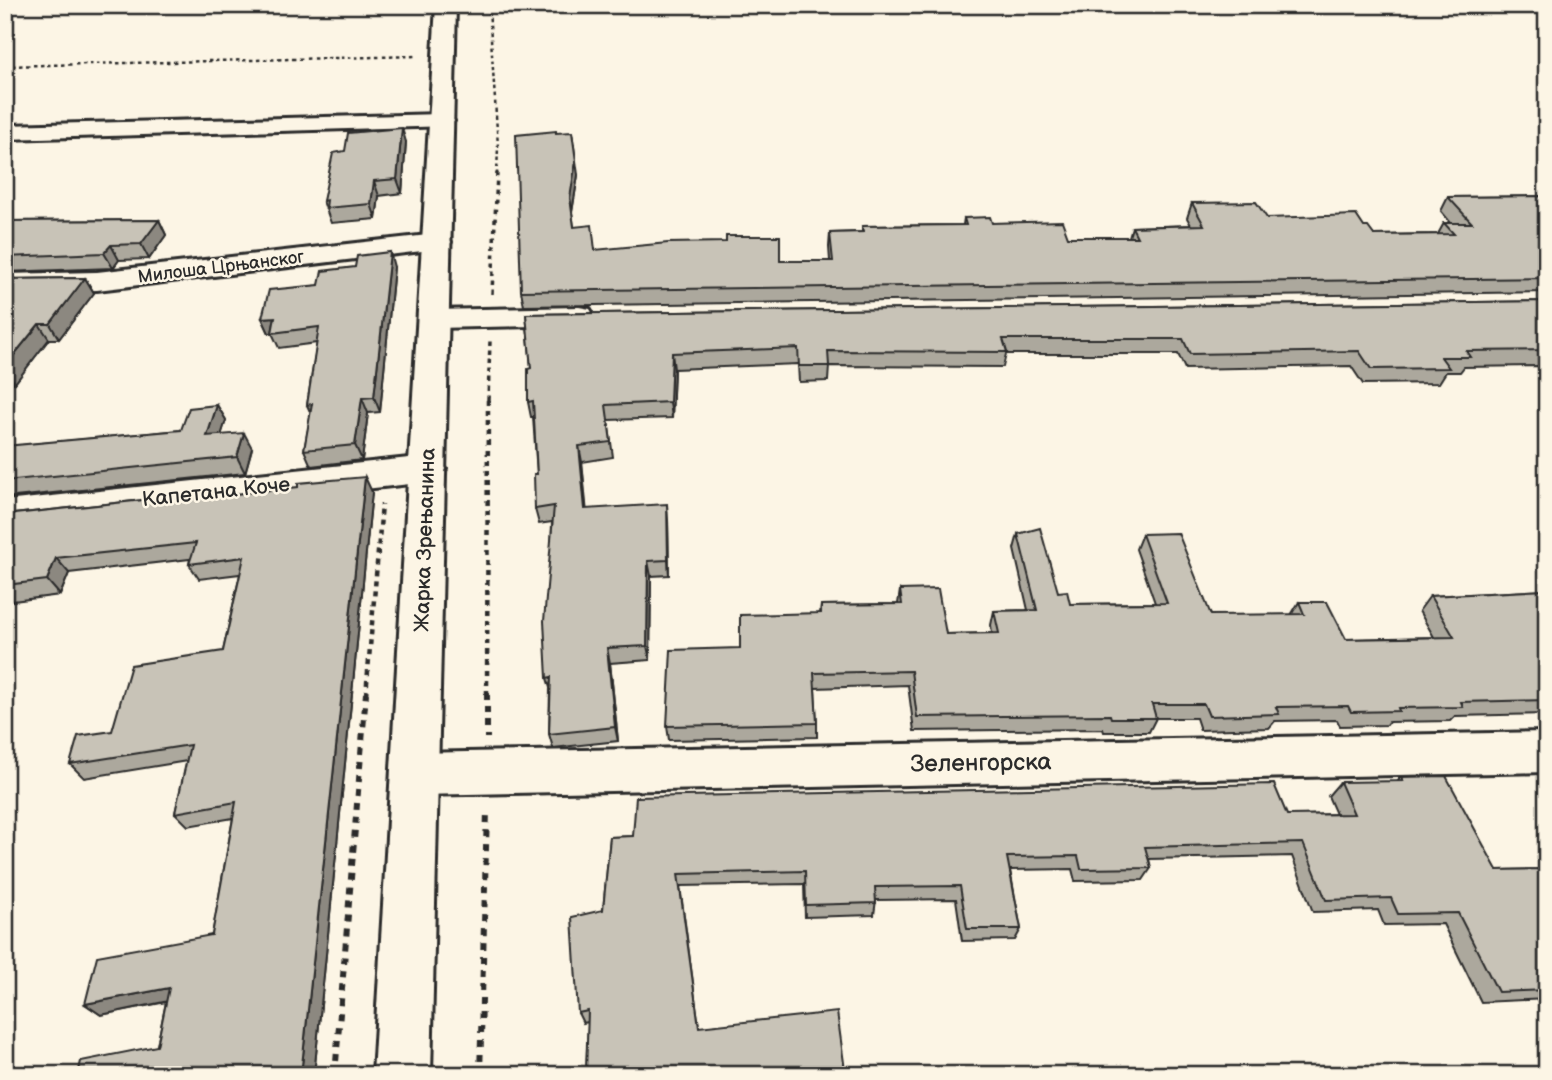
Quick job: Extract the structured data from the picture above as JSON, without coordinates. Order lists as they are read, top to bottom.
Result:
{
  "streets": {
    "street": [
      "Милоша Црњанског",
      "Капетана Коче",
      "Жарка Зрењанина",
      "Зеленгорска"
    ]
  },
  "crossings": [
    ["Милоша Црњанског", "Жарка Зрењанина"],
    ["Капетана Коче", "Жарка Зрењанина"],
    ["Жарка Зрењанина", "Зеленгорска"]
  ]
}
